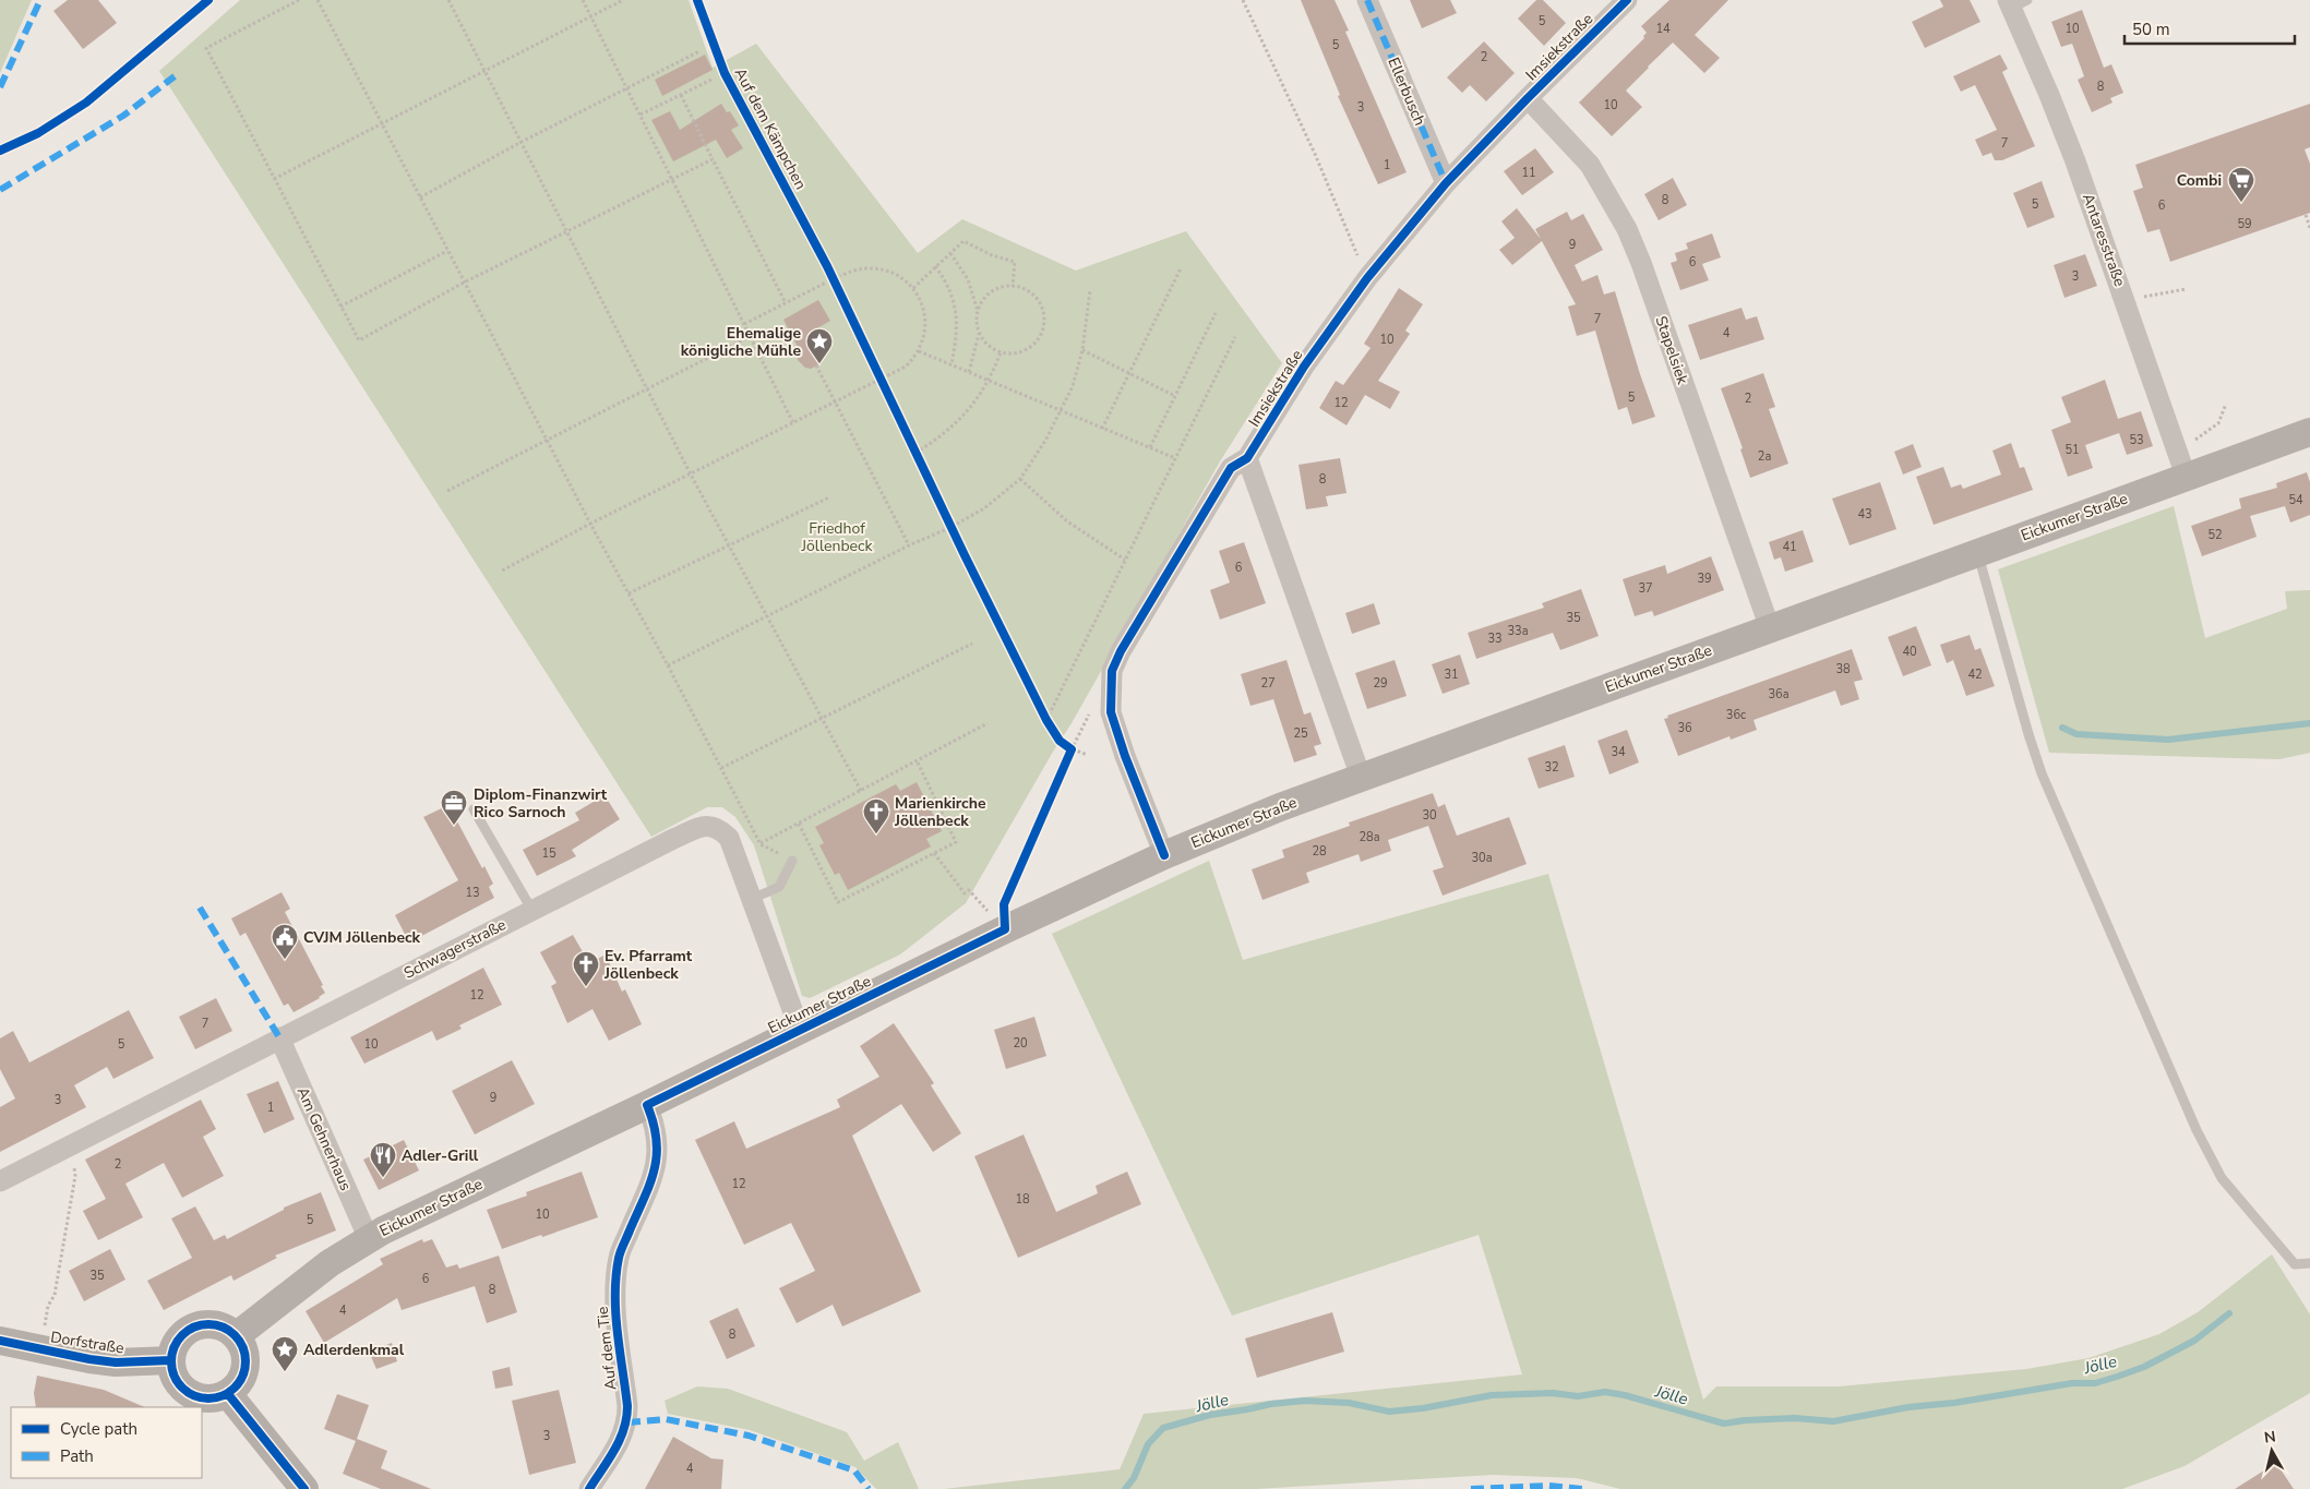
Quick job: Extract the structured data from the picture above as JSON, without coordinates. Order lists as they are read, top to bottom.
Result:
{
  "streets": {
    "main road": ["Eickumer Straße", "Dorfstraße"],
    "street": [
      "Imsiekstraße",
      "Ellerbusch",
      "Antaresstraße",
      "Stapelsiek",
      "Schwagerstraße",
      "Am Gehnerhaus",
      "Auf dem Tie"
    ],
    "lane": ["Auf dem Kämpchen"]
  },
  "crossings": [
    ["Imsiekstraße", "Ellerbusch"],
    ["Imsiekstraße", "Stapelsiek"],
    ["Imsiekstraße", "Eickumer Straße"],
    ["Antaresstraße", "Eickumer Straße"],
    ["Stapelsiek", "Eickumer Straße"],
    ["Eickumer Straße", "Schwagerstraße"],
    ["Eickumer Straße", "Am Gehnerhaus"],
    ["Eickumer Straße", "Dorfstraße"],
    ["Eickumer Straße", "Auf dem Tie"],
    ["Schwagerstraße", "Am Gehnerhaus"]
  ],
  "water": ["Jölle"],
  "parks": ["Friedhof Jöllenbeck"],
  "places": {
    "supermarket": ["Combi"],
    "place": ["Ehemalige königliche Mühle", "Adlerdenkmal"],
    "office": ["Diplom-Finanzwirt Rico Sarnoch"],
    "church": ["Marienkirche Jöllenbeck", "Ev. Pfarramt Jöllenbeck"],
    "public building": ["CVJM Jöllenbeck"],
    "restaurant": ["Adler-Grill"]
  },
  "house_numbers": [
    "5",
    "14",
    "10",
    "5",
    "2",
    "8",
    "10",
    "3",
    "7",
    "1",
    "11",
    "8",
    "5",
    "6",
    "59",
    "9",
    "6",
    "3",
    "7",
    "4",
    "10",
    "5",
    "2",
    "12",
    "53",
    "51",
    "2a",
    "8",
    "54",
    "43",
    "52",
    "41",
    "6",
    "39",
    "37",
    "35",
    "33a",
    "33",
    "40",
    "38",
    "31",
    "42",
    "27",
    "29",
    "36a",
    "36c",
    "36",
    "25",
    "34",
    "32",
    "30",
    "28a",
    "28",
    "15",
    "30a",
    "13",
    "12",
    "7",
    "20",
    "5",
    "10",
    "9",
    "3",
    "1",
    "2",
    "12",
    "18",
    "10",
    "5",
    "35",
    "6",
    "8",
    "4",
    "8",
    "3",
    "4"
  ],
  "legend": ["Cycle path", "Path"],
  "scale_bar": "50 m",
  "north": "top"
}
